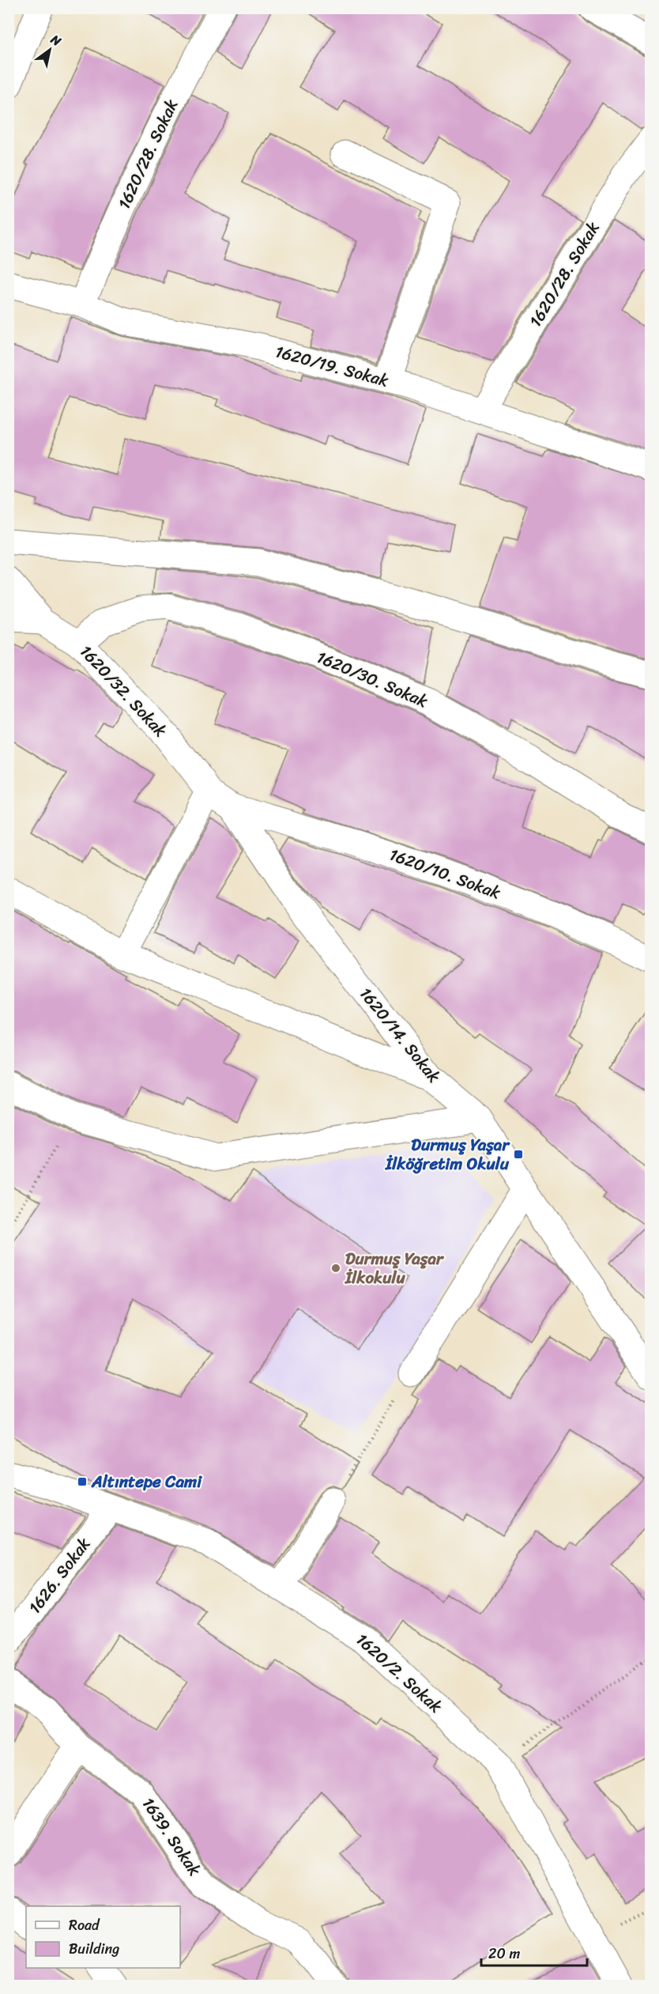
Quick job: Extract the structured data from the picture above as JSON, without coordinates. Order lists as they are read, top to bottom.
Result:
{
  "streets": {
    "street": [
      "1620/28. Sokak",
      "1620/19. Sokak",
      "1620/30. Sokak",
      "1620/32. Sokak",
      "1620/10. Sokak",
      "1620/14. Sokak",
      "1626. Sokak",
      "1620/2. Sokak",
      "1639. Sokak"
    ]
  },
  "crossings": [
    ["1620/28. Sokak", "1620/19. Sokak"],
    ["1620/30. Sokak", "1620/32. Sokak"],
    ["1620/32. Sokak", "1620/10. Sokak"],
    ["1620/32. Sokak", "1620/14. Sokak"],
    ["1620/10. Sokak", "1620/14. Sokak"],
    ["1626. Sokak", "1620/2. Sokak"]
  ],
  "places": {
    "transit": ["Durmuş Yaşar İlköğretim Okulu", "Altıntepe Cami"],
    "other": ["Durmuş Yaşar İlkokulu"]
  },
  "legend": ["Road", "Building"],
  "scale_bar": "20 m",
  "north": "top right"
}
